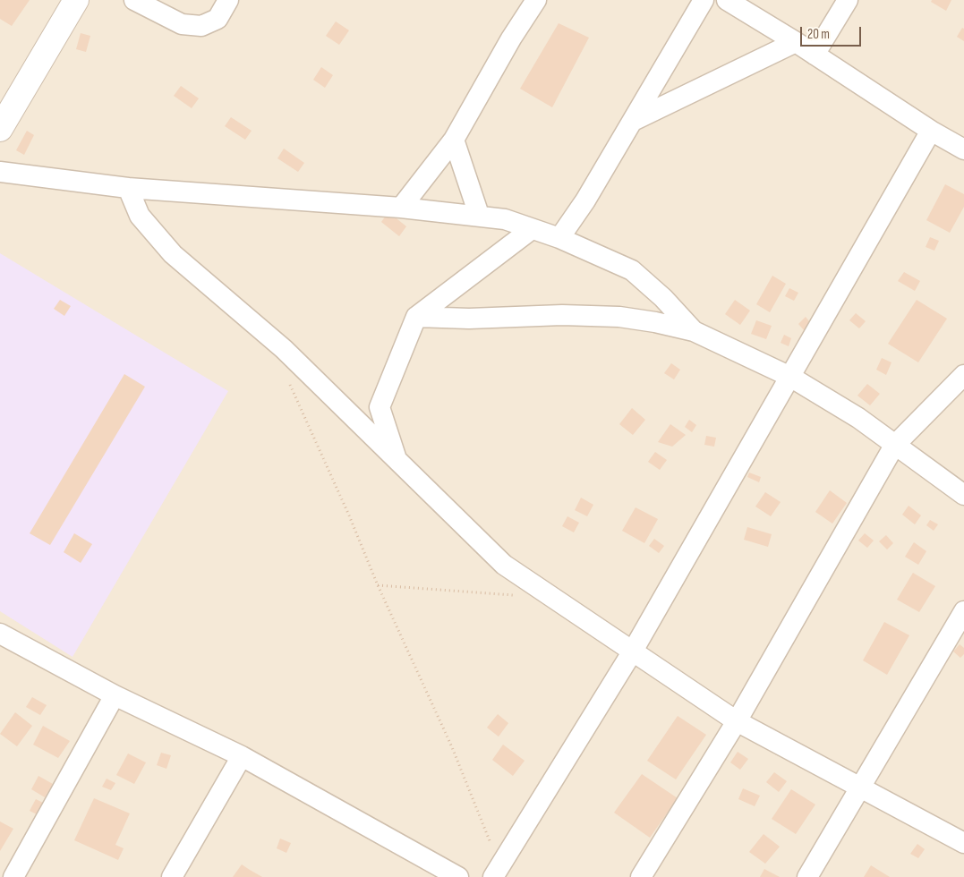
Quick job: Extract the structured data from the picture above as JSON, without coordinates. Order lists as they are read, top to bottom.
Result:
{
  "scale_bar": "20 m"
}
